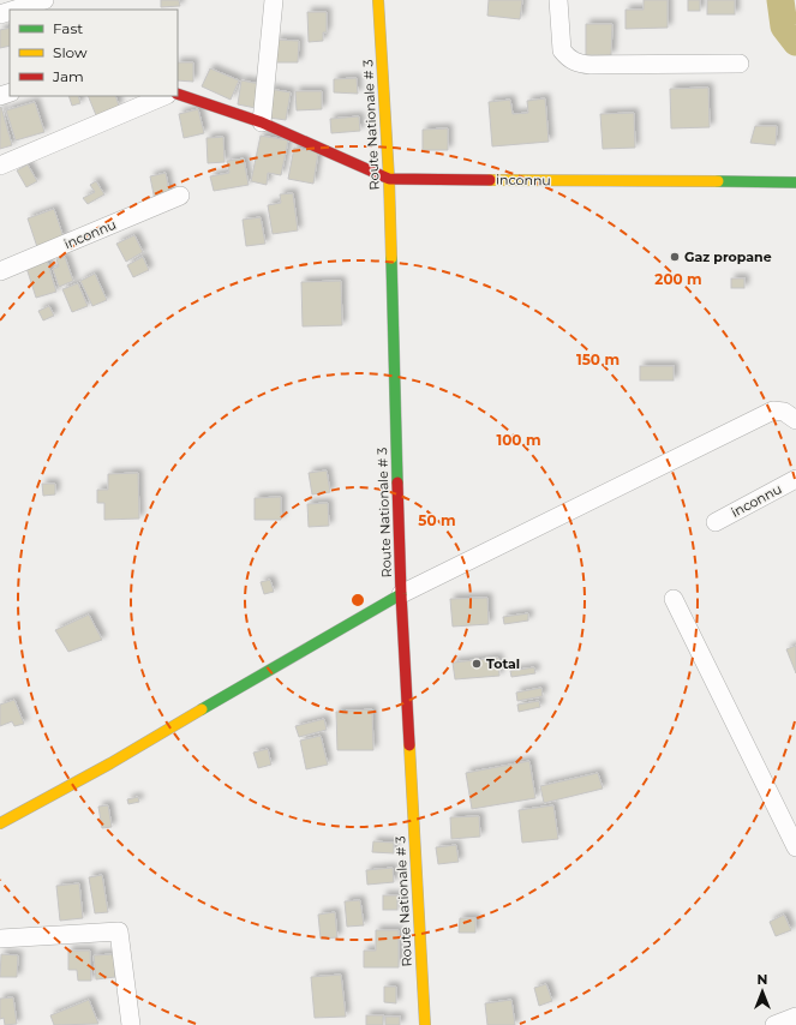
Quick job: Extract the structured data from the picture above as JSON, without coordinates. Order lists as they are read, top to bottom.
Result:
{
  "streets": {
    "main road": ["Route Nationale # 3", "inconnu"]
  },
  "crossings": [
    ["Route Nationale # 3", "inconnu"]
  ],
  "places": ["Gaz propane", "Total"],
  "legend": ["Fast", "Slow", "Jam"],
  "north": "top",
  "rings": [
    "200 m",
    "150 m",
    "100 m",
    "50 m"
  ]
}
